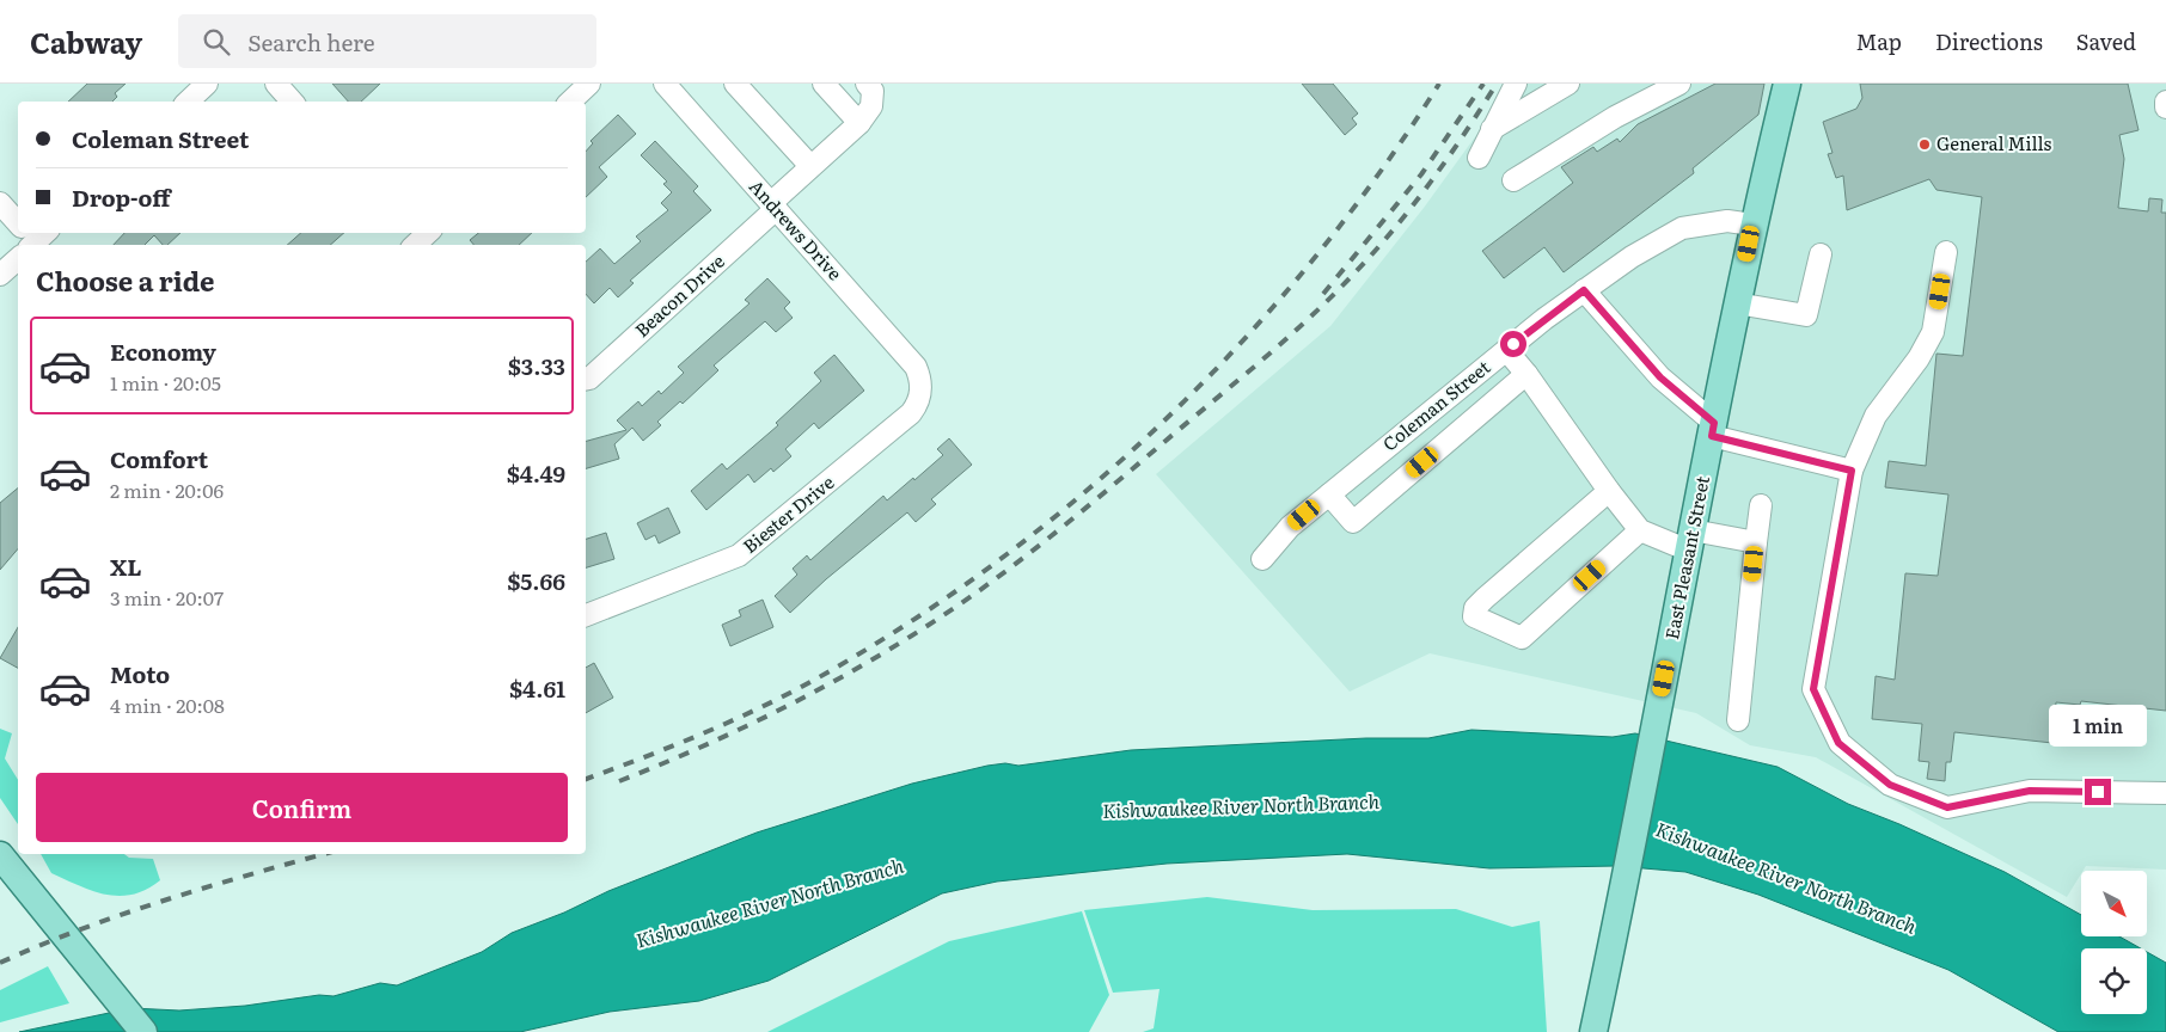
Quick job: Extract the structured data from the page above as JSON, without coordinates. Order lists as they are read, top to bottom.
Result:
{
  "streets": {
    "main road": ["East Pleasant Street"],
    "street": [
      "Andrews Drive",
      "Beacon Drive",
      "Coleman Street",
      "Biester Drive"
    ]
  },
  "crossings": [
    ["Andrews Drive", "Beacon Drive"],
    ["Andrews Drive", "Biester Drive"],
    ["Coleman Street", "East Pleasant Street"]
  ],
  "water": ["Kishwaukee River North Branch"],
  "places": ["General Mills"],
  "north": "bottom right",
  "page": {
    "header": "Cabway",
    "search": "Search here",
    "nav": ["Map", "Directions", "Saved"],
    "banner": ["Coleman Street", "Drop-off"],
    "heading": "Choose a ride",
    "list": [
      {
        "name": "Economy",
        "note": "1 min · 20:05",
        "value": "$3.33"
      },
      {
        "name": "Comfort",
        "note": "2 min · 20:06",
        "value": "$4.49"
      },
      {
        "name": "XL",
        "note": "3 min · 20:07",
        "value": "$5.66"
      },
      {
        "name": "Moto",
        "note": "4 min · 20:08",
        "value": "$4.61"
      }
    ],
    "bubble": "1 min",
    "buttons": "Confirm"
  }
}
